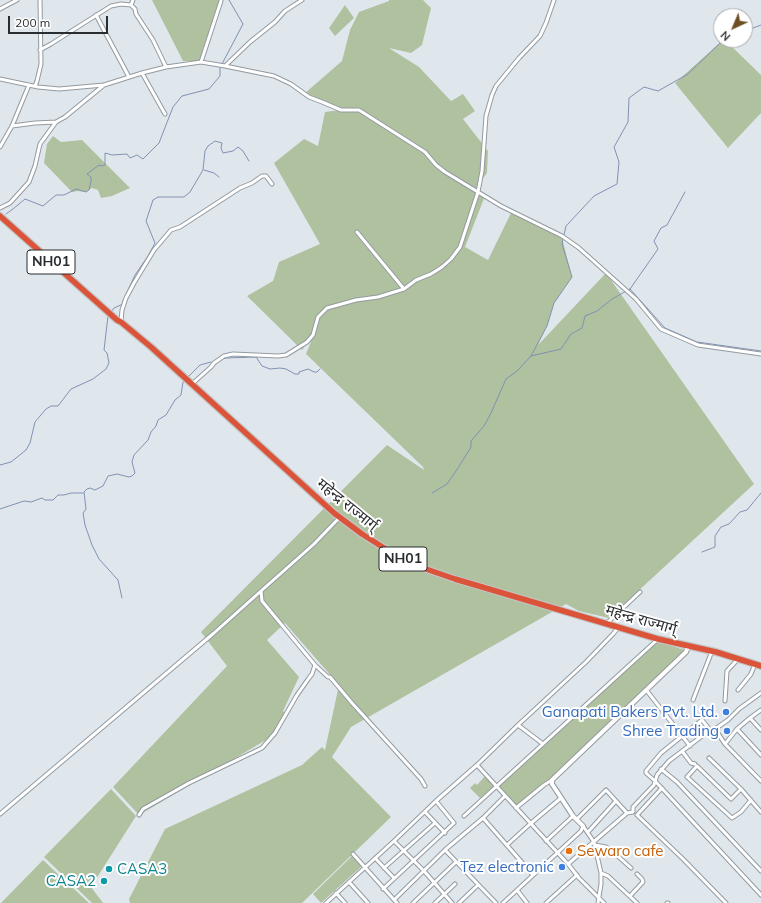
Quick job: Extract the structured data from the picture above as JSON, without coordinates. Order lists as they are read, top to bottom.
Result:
{
  "streets": {
    "highway": ["NH01", "महेन्द्र राज्मार्ग्"]
  },
  "places": [
    "Ganapati Bakers Pvt. Ltd.",
    "Shree Trading",
    "Sewaro cafe",
    "Tez electronic",
    "CASA3",
    "CASA2"
  ],
  "scale_bar": "200 m",
  "north": "bottom left"
}
